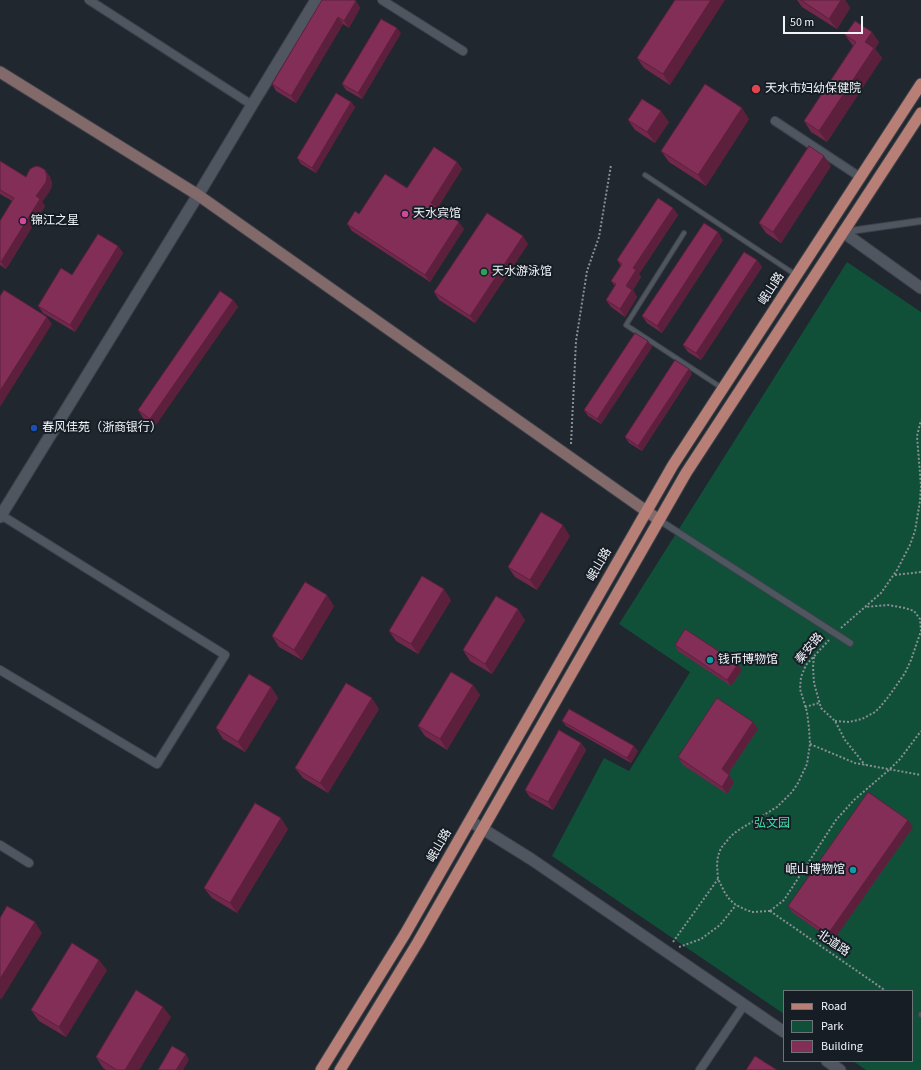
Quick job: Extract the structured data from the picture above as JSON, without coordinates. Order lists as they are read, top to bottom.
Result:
{
  "streets": {
    "main road": ["岷山路"],
    "path": ["秦安路", "北道路"]
  },
  "crossings": [
    ["秦安路", "北道路"]
  ],
  "parks": ["弘文园"],
  "places": [
    "天水市妇幼保健院",
    "天水宾馆",
    "锦江之星",
    "天水游泳馆",
    "春风佳苑（浙商银行）",
    "钱币博物馆",
    "岷山博物馆"
  ],
  "legend": ["Road", "Park", "Building"],
  "scale_bar": "50 m"
}
